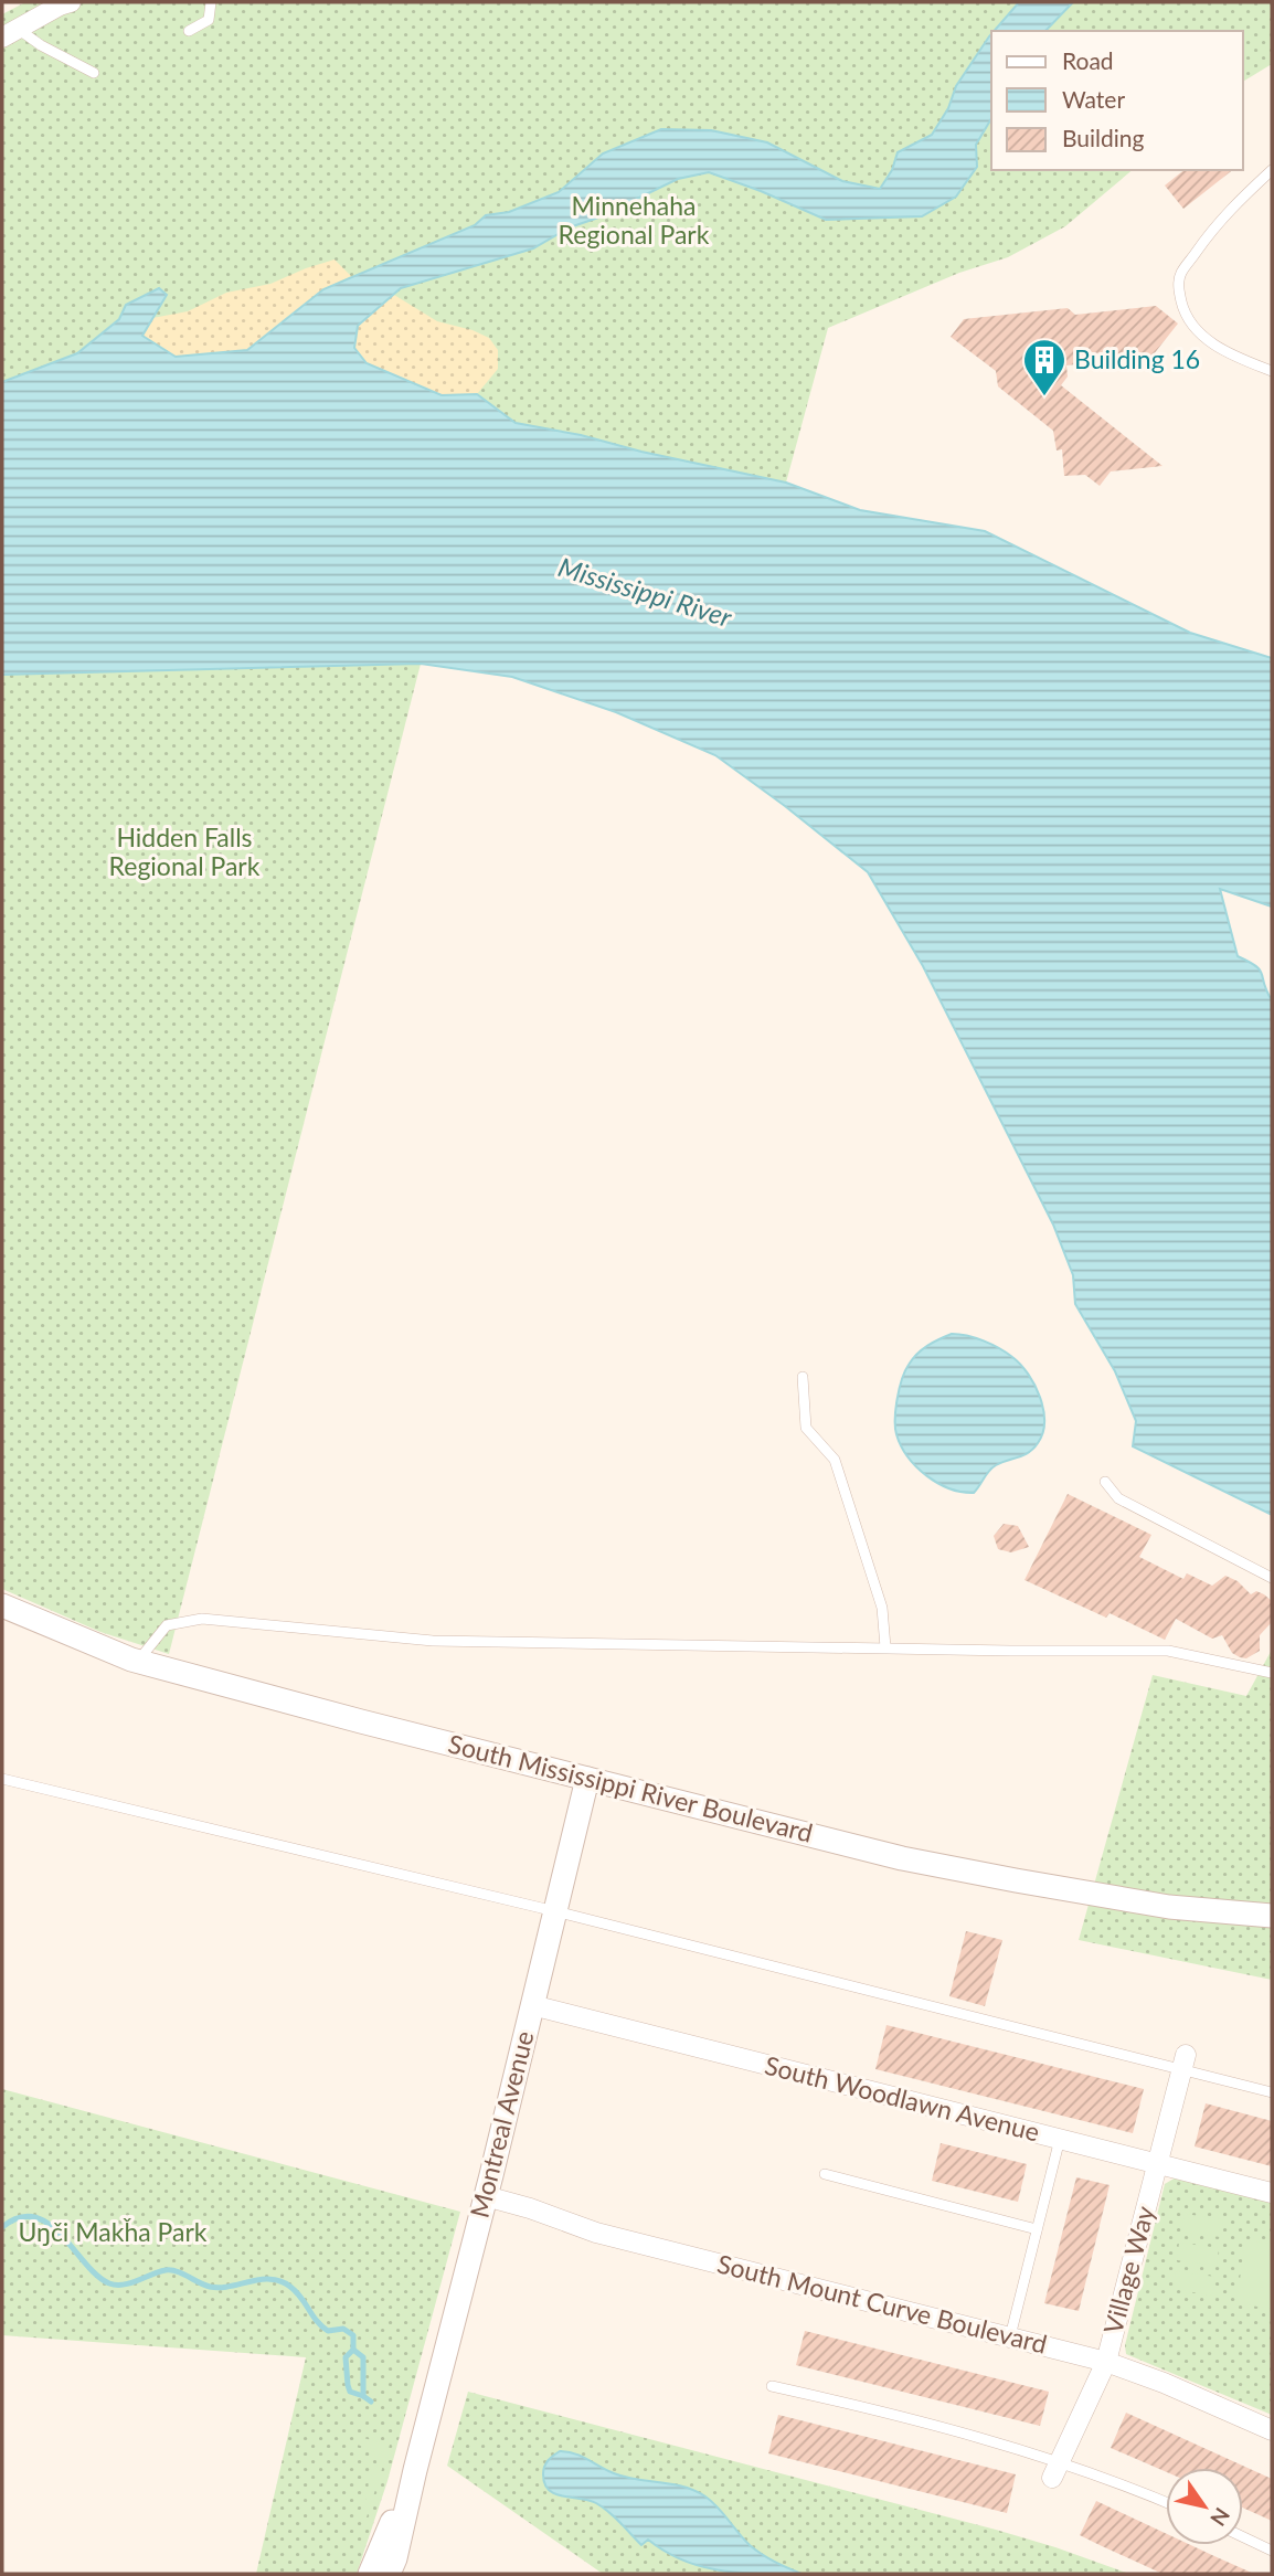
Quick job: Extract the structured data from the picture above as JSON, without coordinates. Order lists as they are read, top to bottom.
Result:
{
  "streets": {
    "street": [
      "South Mississippi River Boulevard",
      "South Woodlawn Avenue",
      "Montreal Avenue",
      "Village Way",
      "South Mount Curve Boulevard"
    ]
  },
  "crossings": [
    ["South Mississippi River Boulevard", "Montreal Avenue"],
    ["South Woodlawn Avenue", "Montreal Avenue"],
    ["South Woodlawn Avenue", "Village Way"],
    ["Montreal Avenue", "South Mount Curve Boulevard"],
    ["Village Way", "South Mount Curve Boulevard"]
  ],
  "water": ["Mississippi River"],
  "parks": ["Minnehaha Regional Park", "Hidden Falls Regional Park", "Uŋči Makȟa Park"],
  "places": {
    "building": ["Building 16"]
  },
  "legend": ["Road", "Water", "Building"],
  "north": "bottom right"
}
